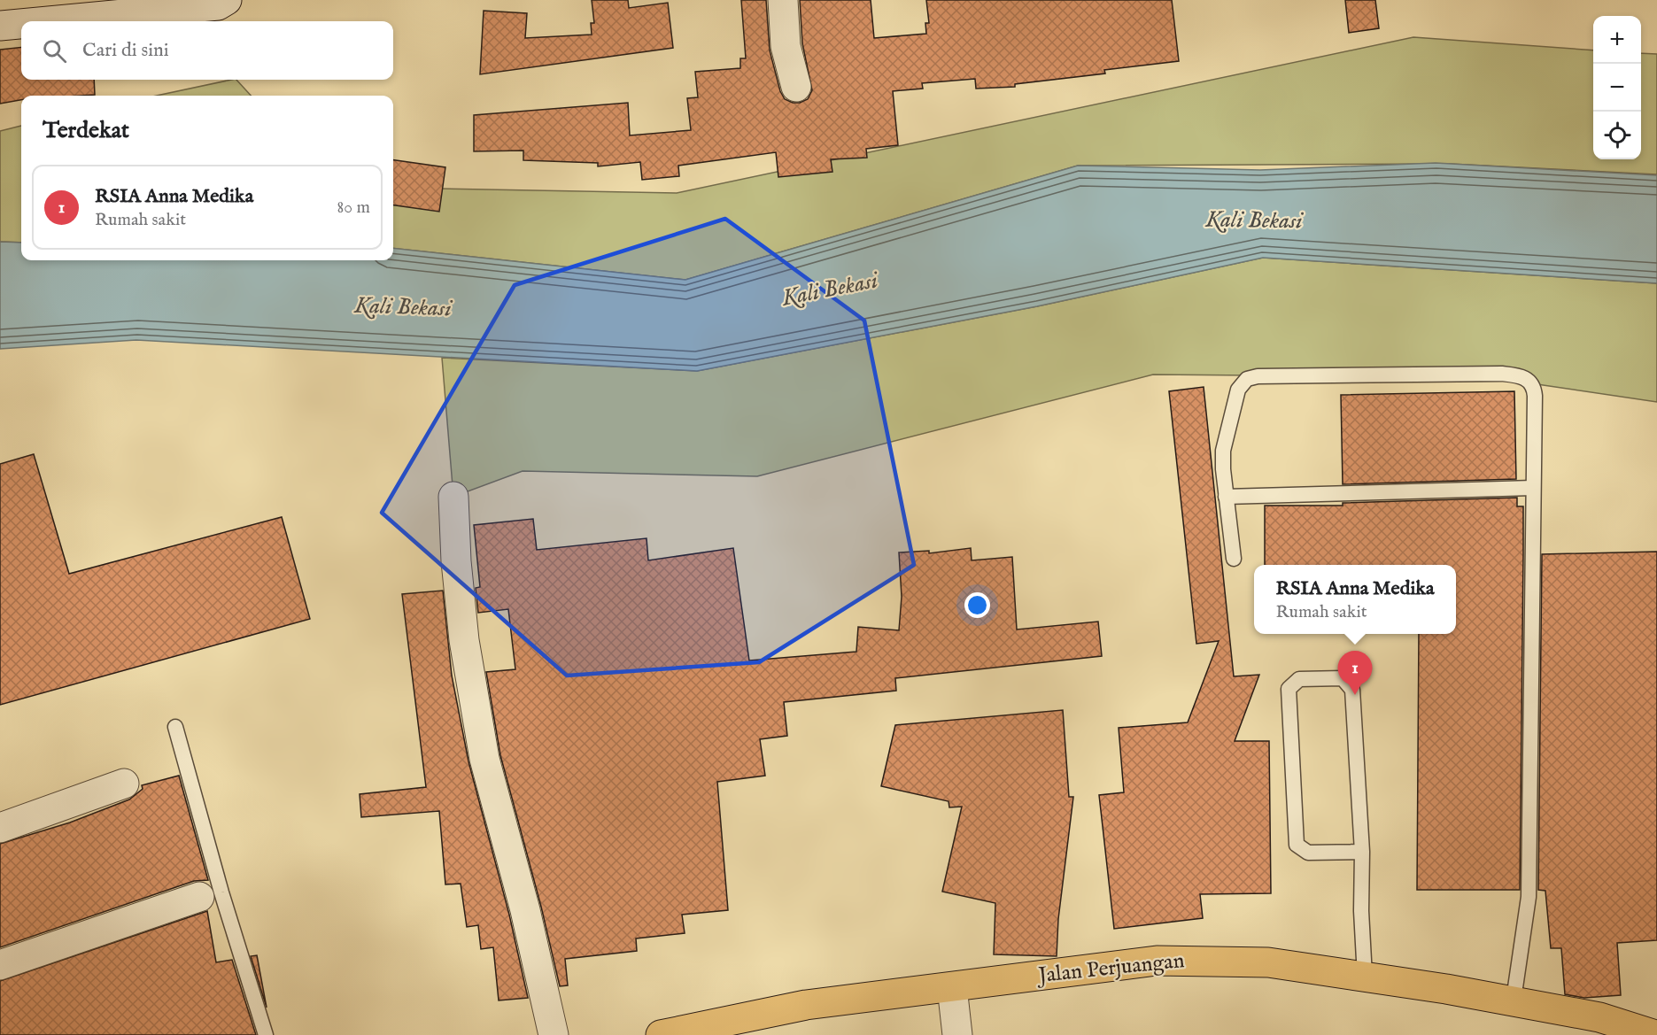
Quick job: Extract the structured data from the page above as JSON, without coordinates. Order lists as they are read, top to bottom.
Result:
{
  "streets": {
    "main road": ["Jalan Perjuangan"]
  },
  "water": ["Kali Bekasi"],
  "page": {
    "map_buttons": ["+", "−"],
    "search": "Cari di sini",
    "heading": "Terdekat",
    "list": [
      {
        "mark": "1",
        "name": "RSIA Anna Medika",
        "note": "Rumah sakit",
        "value": "80 m"
      }
    ],
    "popup": ["RSIA Anna Medika", "Rumah sakit"],
    "pins": "1"
  }
}
